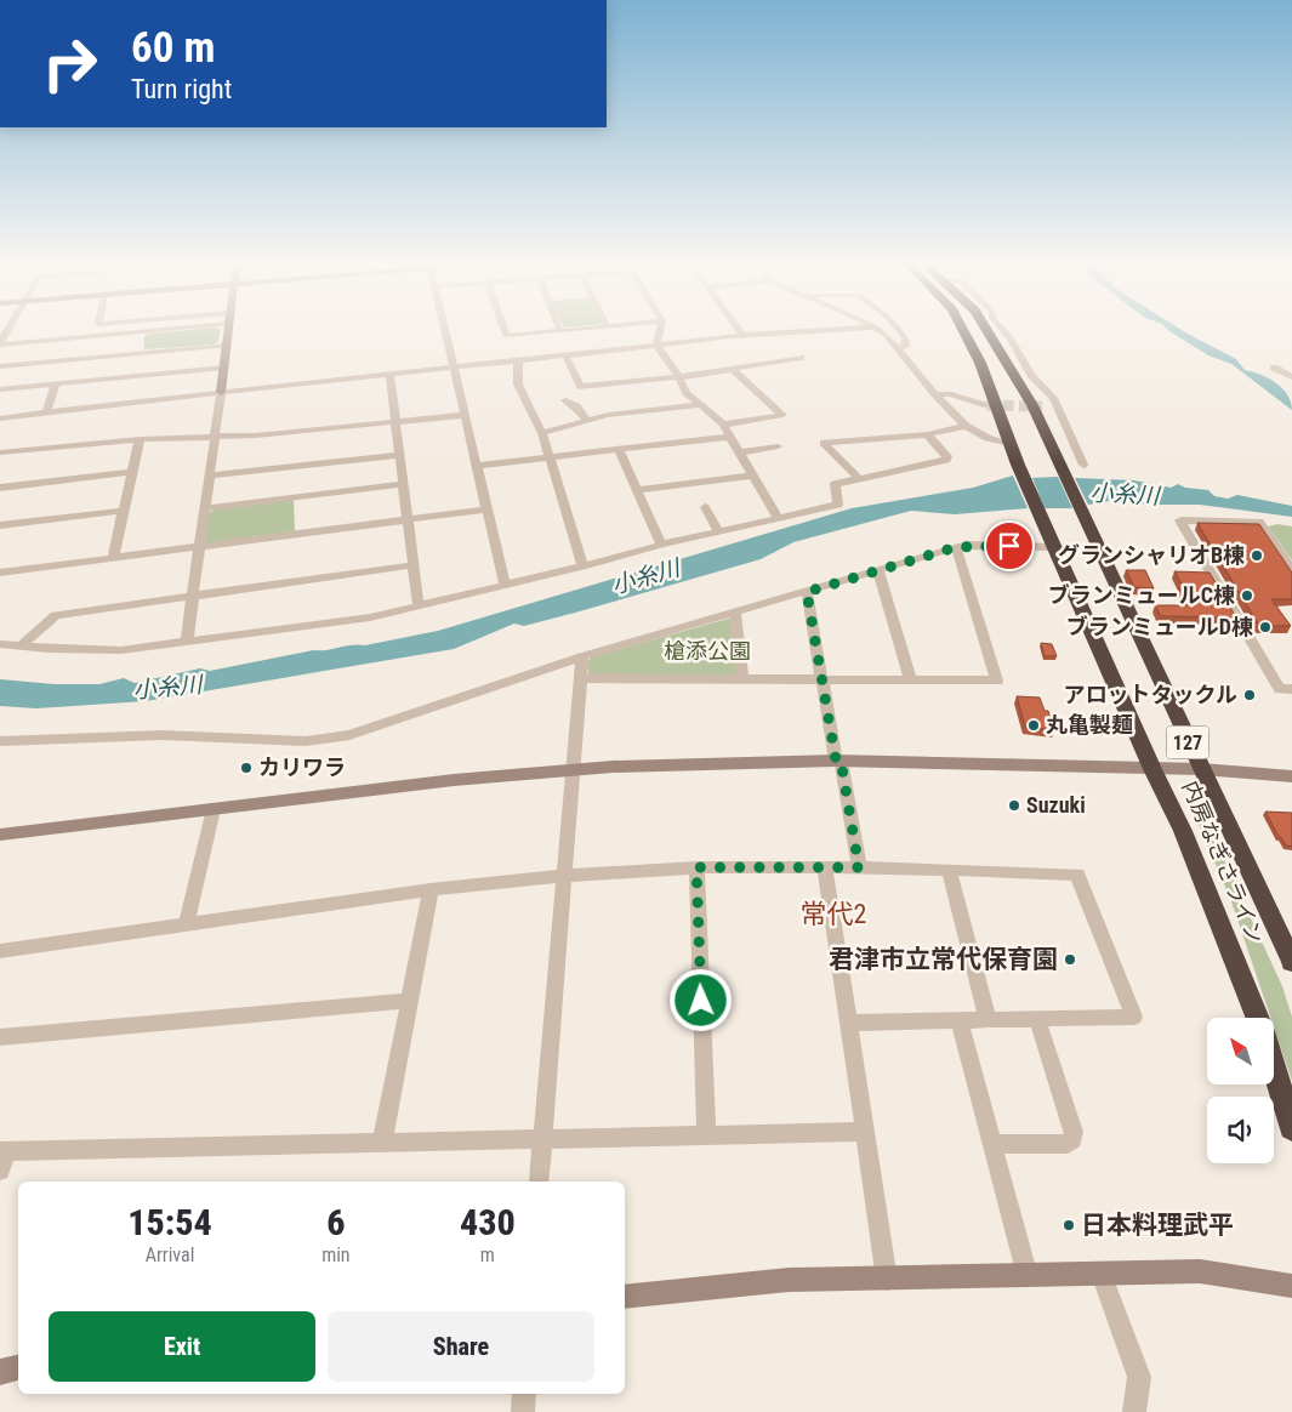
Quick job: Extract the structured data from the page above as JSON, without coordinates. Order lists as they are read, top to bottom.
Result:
{
  "streets": {
    "highway": ["127", "内房なぎさライン"]
  },
  "districts": ["常代2"],
  "water": ["小糸川"],
  "parks": ["槍添公園"],
  "places": [
    "グランシャリオB棟",
    "ブランミュールC棟",
    "ブランミュールD棟",
    "アロットタックル",
    "丸亀製麺",
    "カリワラ",
    "Suzuki",
    "君津市立常代保育園",
    "日本料理武平"
  ],
  "north": "top left",
  "page": {
    "turn": ["60 m", "Turn right"],
    "eta": [
      "15:54",
      "Arrival",
      "6",
      "min",
      "430",
      "m"
    ],
    "buttons": ["Exit", "Share"]
  }
}
